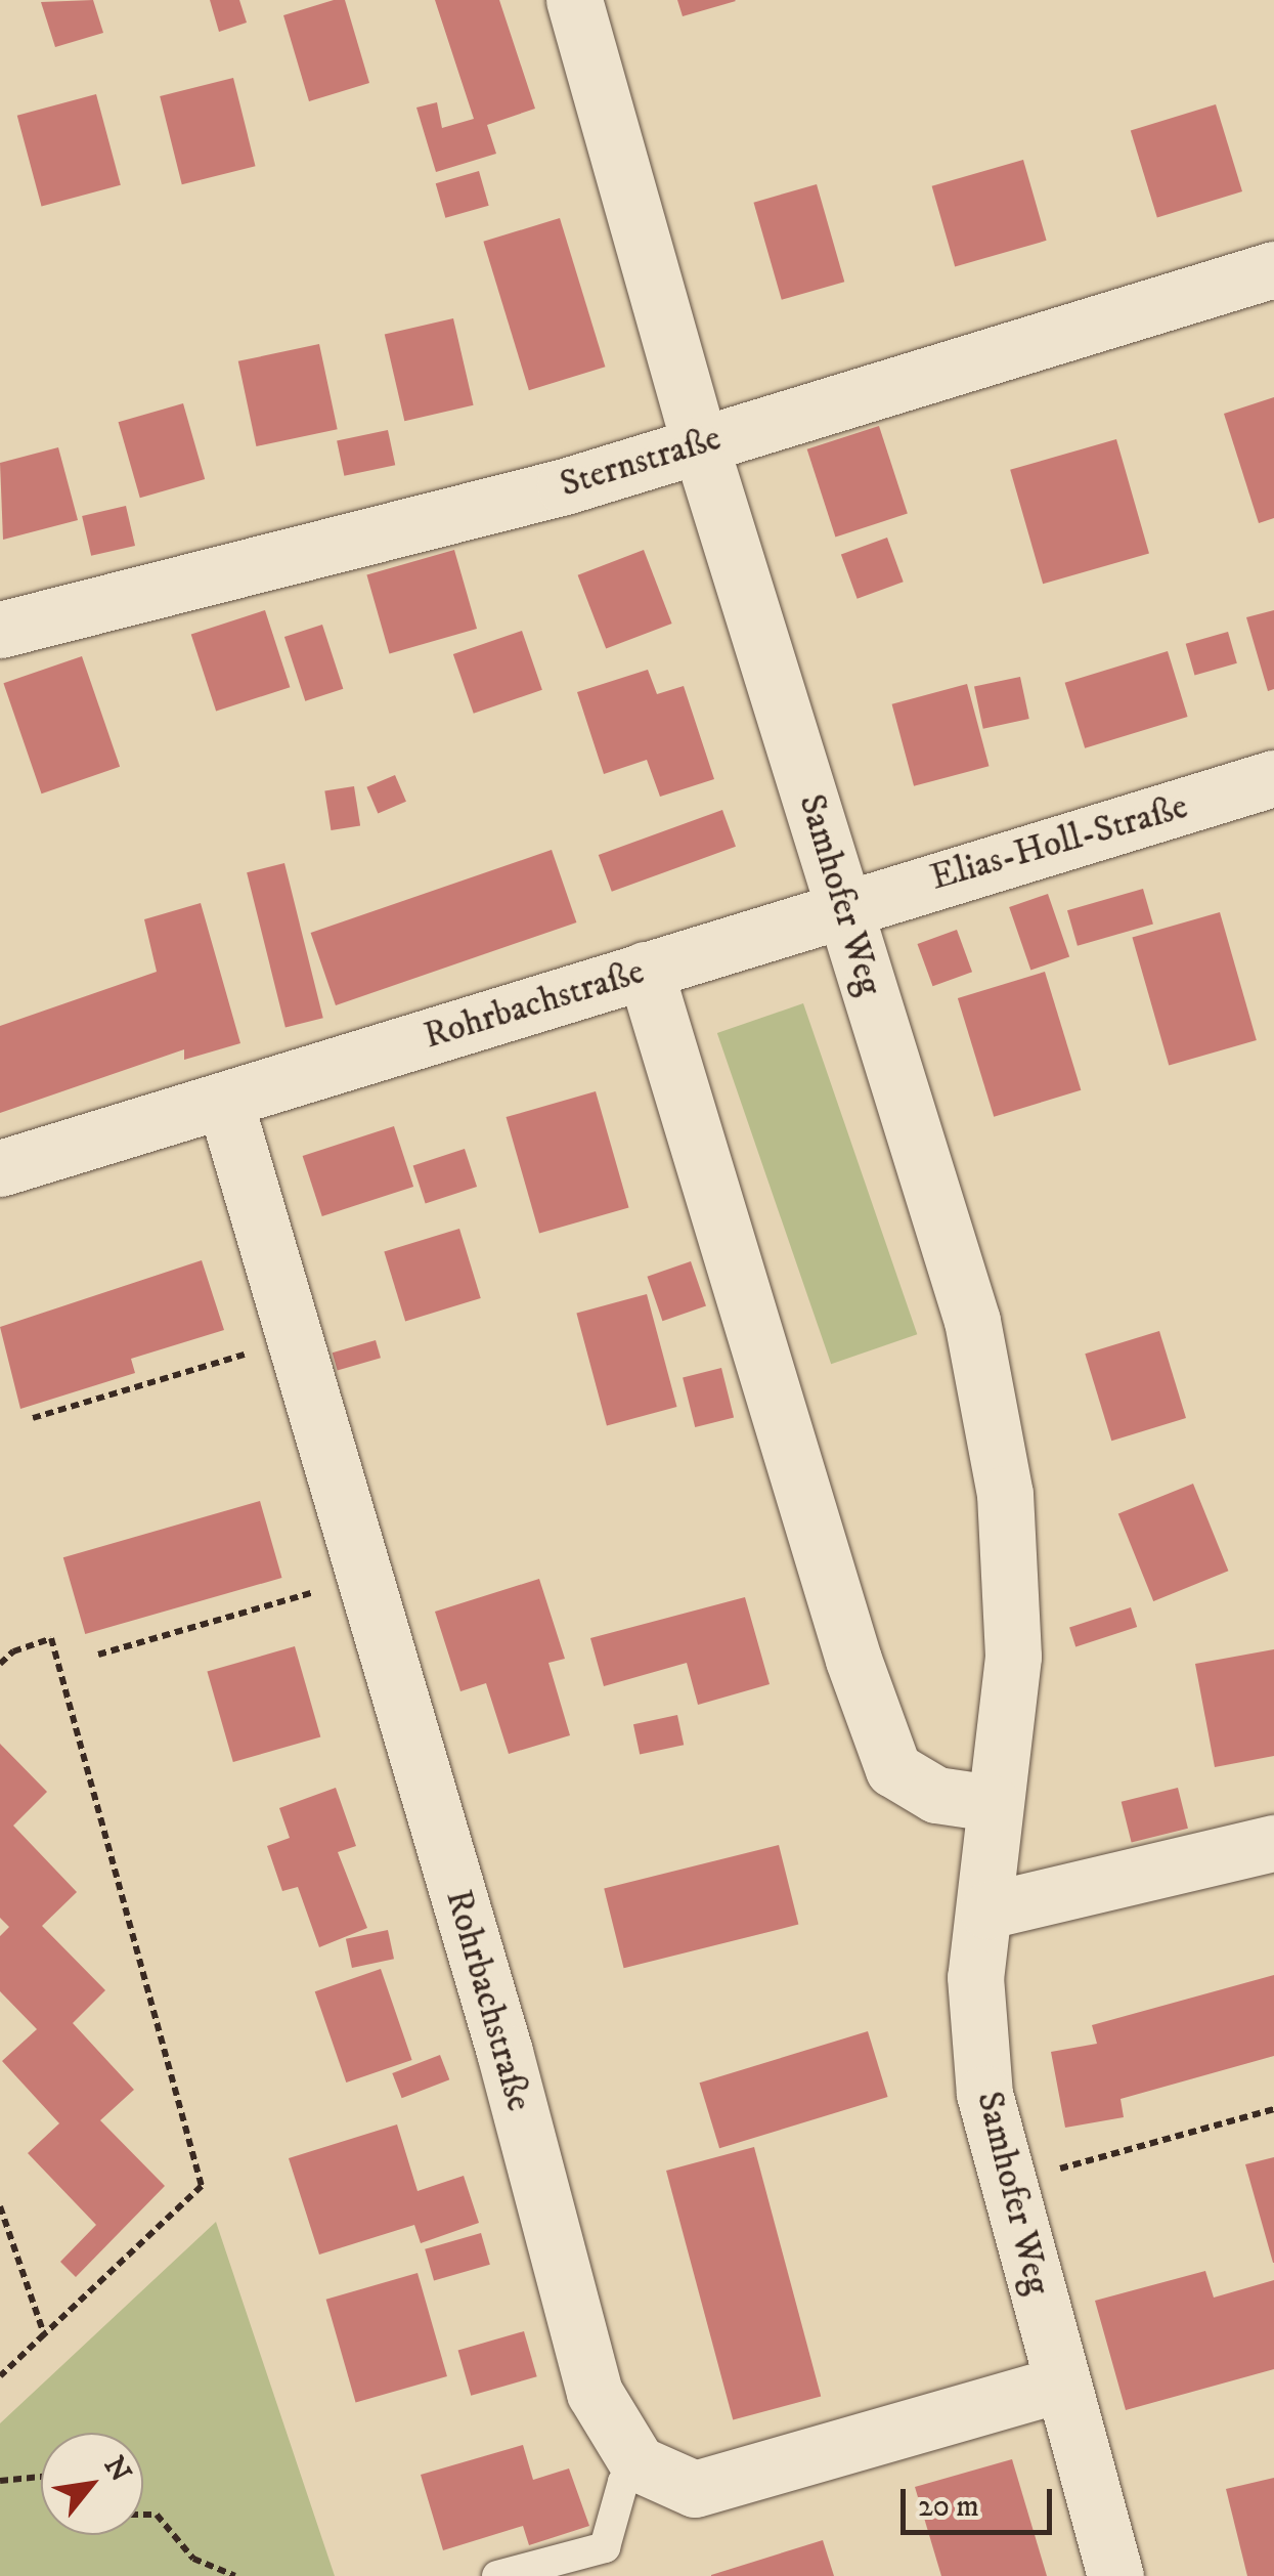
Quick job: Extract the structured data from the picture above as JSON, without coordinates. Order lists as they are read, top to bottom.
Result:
{
  "streets": {
    "street": [
      "Sternstraße",
      "Elias-Holl-Straße",
      "Samhofer Weg",
      "Rohrbachstraße"
    ]
  },
  "crossings": [
    ["Sternstraße", "Samhofer Weg"],
    ["Elias-Holl-Straße", "Samhofer Weg"],
    ["Elias-Holl-Straße", "Rohrbachstraße"],
    ["Samhofer Weg", "Rohrbachstraße"]
  ],
  "scale_bar": "20 m",
  "north": "top right"
}
